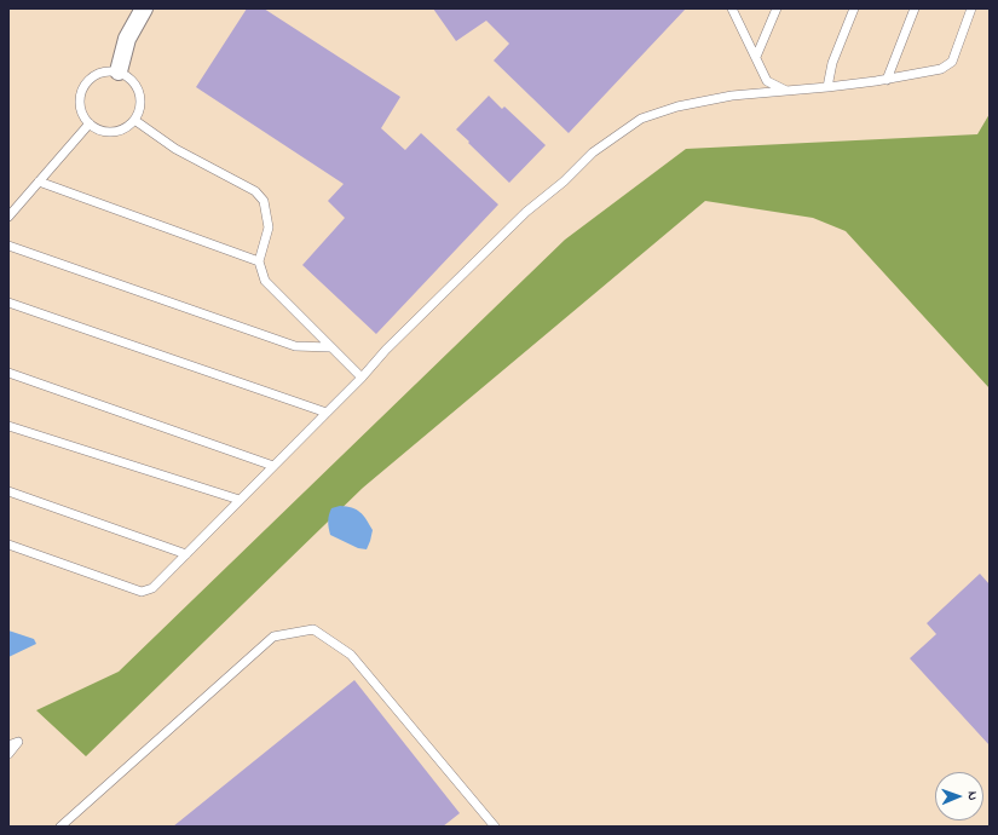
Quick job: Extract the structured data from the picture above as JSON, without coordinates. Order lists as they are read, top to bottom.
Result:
{
  "north": "right"
}
